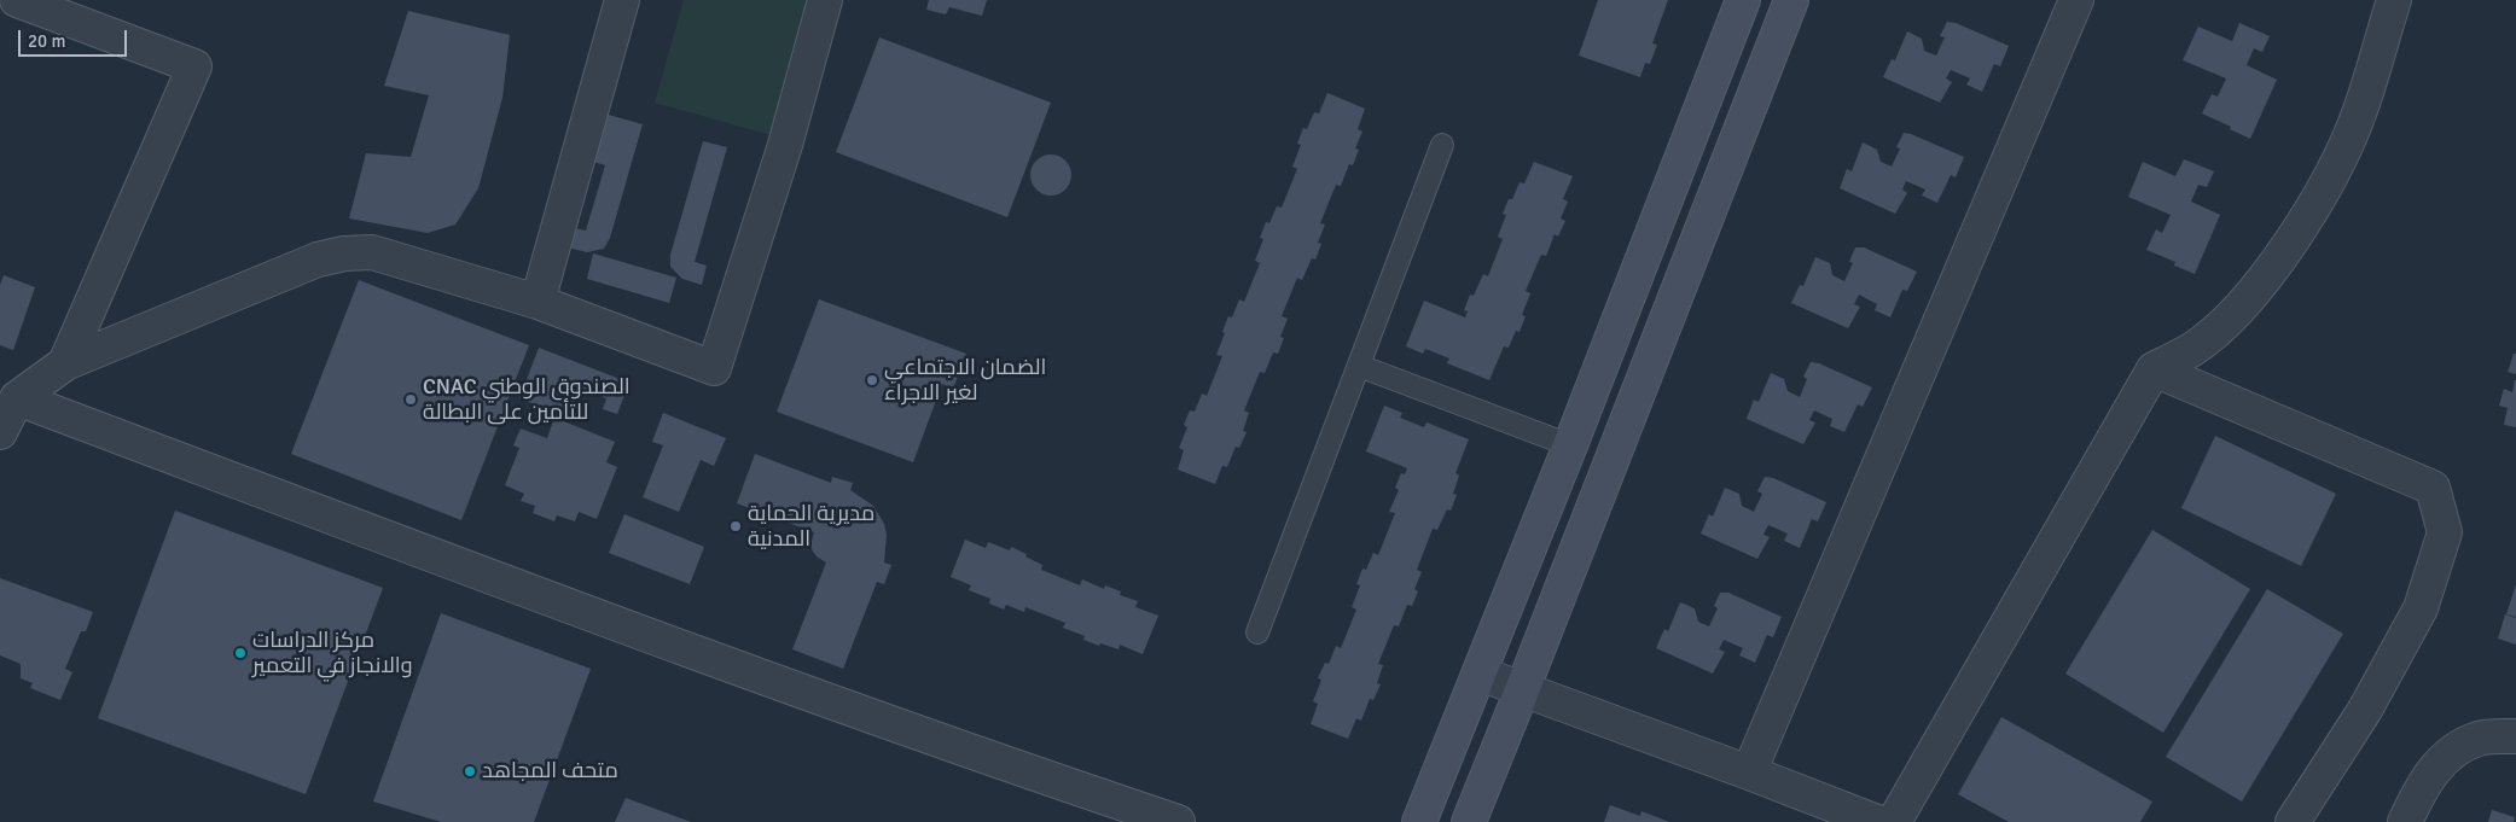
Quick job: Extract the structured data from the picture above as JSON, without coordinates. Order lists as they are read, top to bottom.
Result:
{
  "places": [
    "الضمان الاجتماعي لغير الاجراء",
    "CNAC الصندوق الوطني للتأمين على البطالة",
    "مديرية الحماية المدنية",
    "مركز الدراسات والانجاز في التعمير",
    "متحف المجاهد"
  ],
  "scale_bar": "20 m"
}
